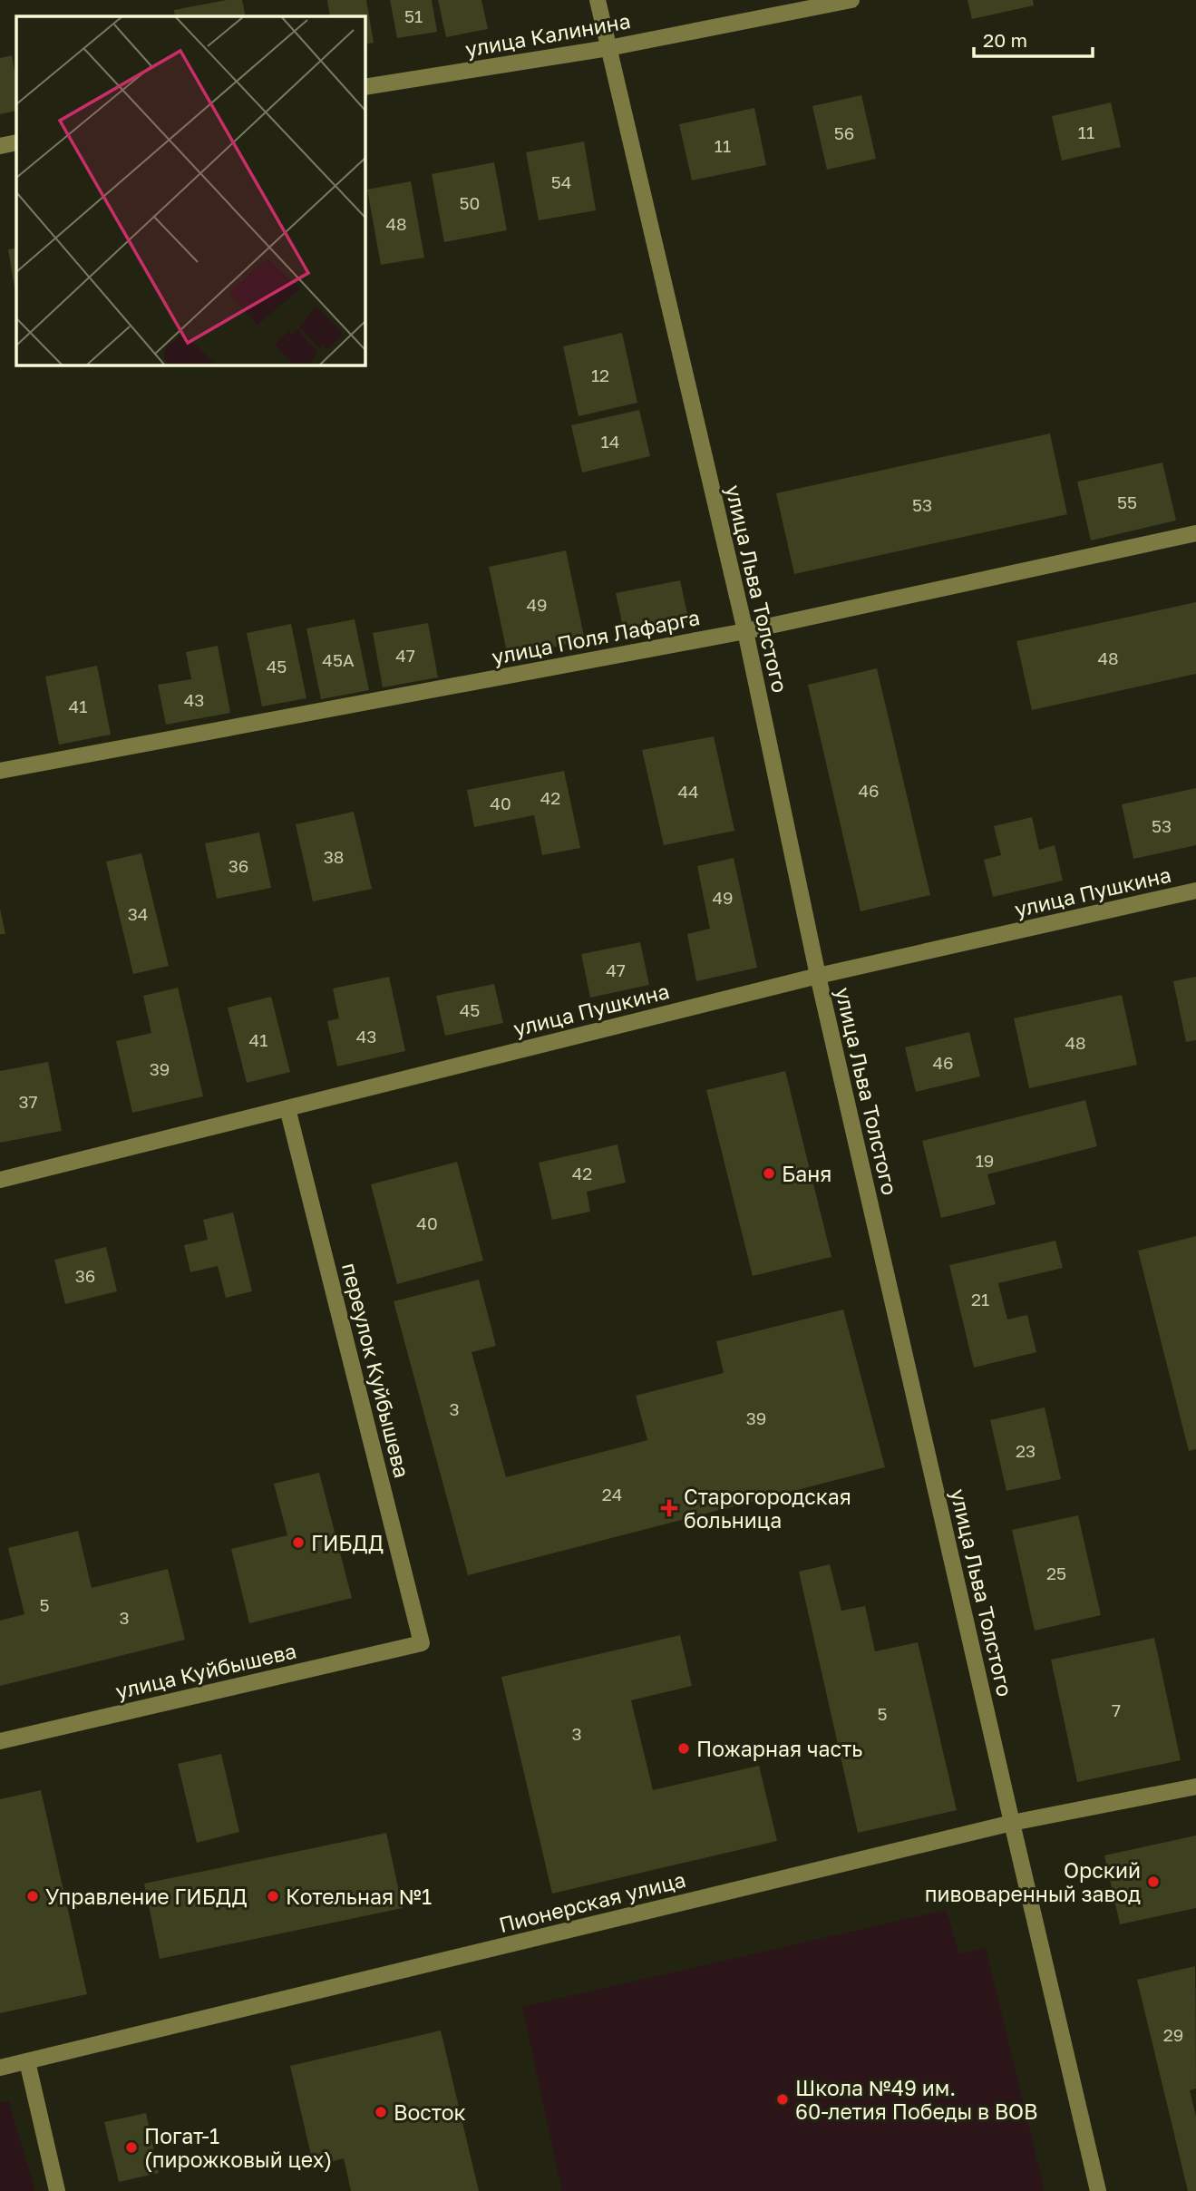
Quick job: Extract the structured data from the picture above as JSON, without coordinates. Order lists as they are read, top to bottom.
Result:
{
  "streets": {
    "street": [
      "улица Калинина",
      "улица Льва Толстого",
      "улица Поля Лафарга",
      "улица Пушкина",
      "переулок Куйбышева",
      "улица Куйбышева",
      "Пионерская улица"
    ]
  },
  "crossings": [
    ["улица Калинина", "улица Льва Толстого"],
    ["улица Льва Толстого", "улица Поля Лафарга"],
    ["улица Льва Толстого", "улица Пушкина"],
    ["улица Льва Толстого", "Пионерская улица"],
    ["улица Пушкина", "переулок Куйбышева"],
    ["переулок Куйбышева", "улица Куйбышева"]
  ],
  "places": {
    "other": [
      "Баня",
      "ГИБДД",
      "Пожарная часть",
      "Орский пивоваренный завод",
      "Управление ГИБДД",
      "Котельная №1",
      "Школа №49 им. 60-летия Победы в ВОВ",
      "Восток",
      "Погат-1 (пирожковый цех)"
    ],
    "health": ["Старогородская больница"]
  },
  "house_numbers": [
    "51",
    "11",
    "56",
    "11",
    "54",
    "50",
    "48",
    "12",
    "14",
    "55",
    "53",
    "49",
    "47",
    "48",
    "45А",
    "45",
    "43",
    "41",
    "46",
    "44",
    "42",
    "40",
    "53",
    "38",
    "36",
    "49",
    "34",
    "47",
    "45",
    "43",
    "41",
    "48",
    "46",
    "39",
    "37",
    "19",
    "42",
    "40",
    "36",
    "21",
    "3",
    "39",
    "23",
    "24",
    "25",
    "5",
    "3",
    "7",
    "5",
    "3",
    "29"
  ],
  "scale_bar": "20 m"
}
